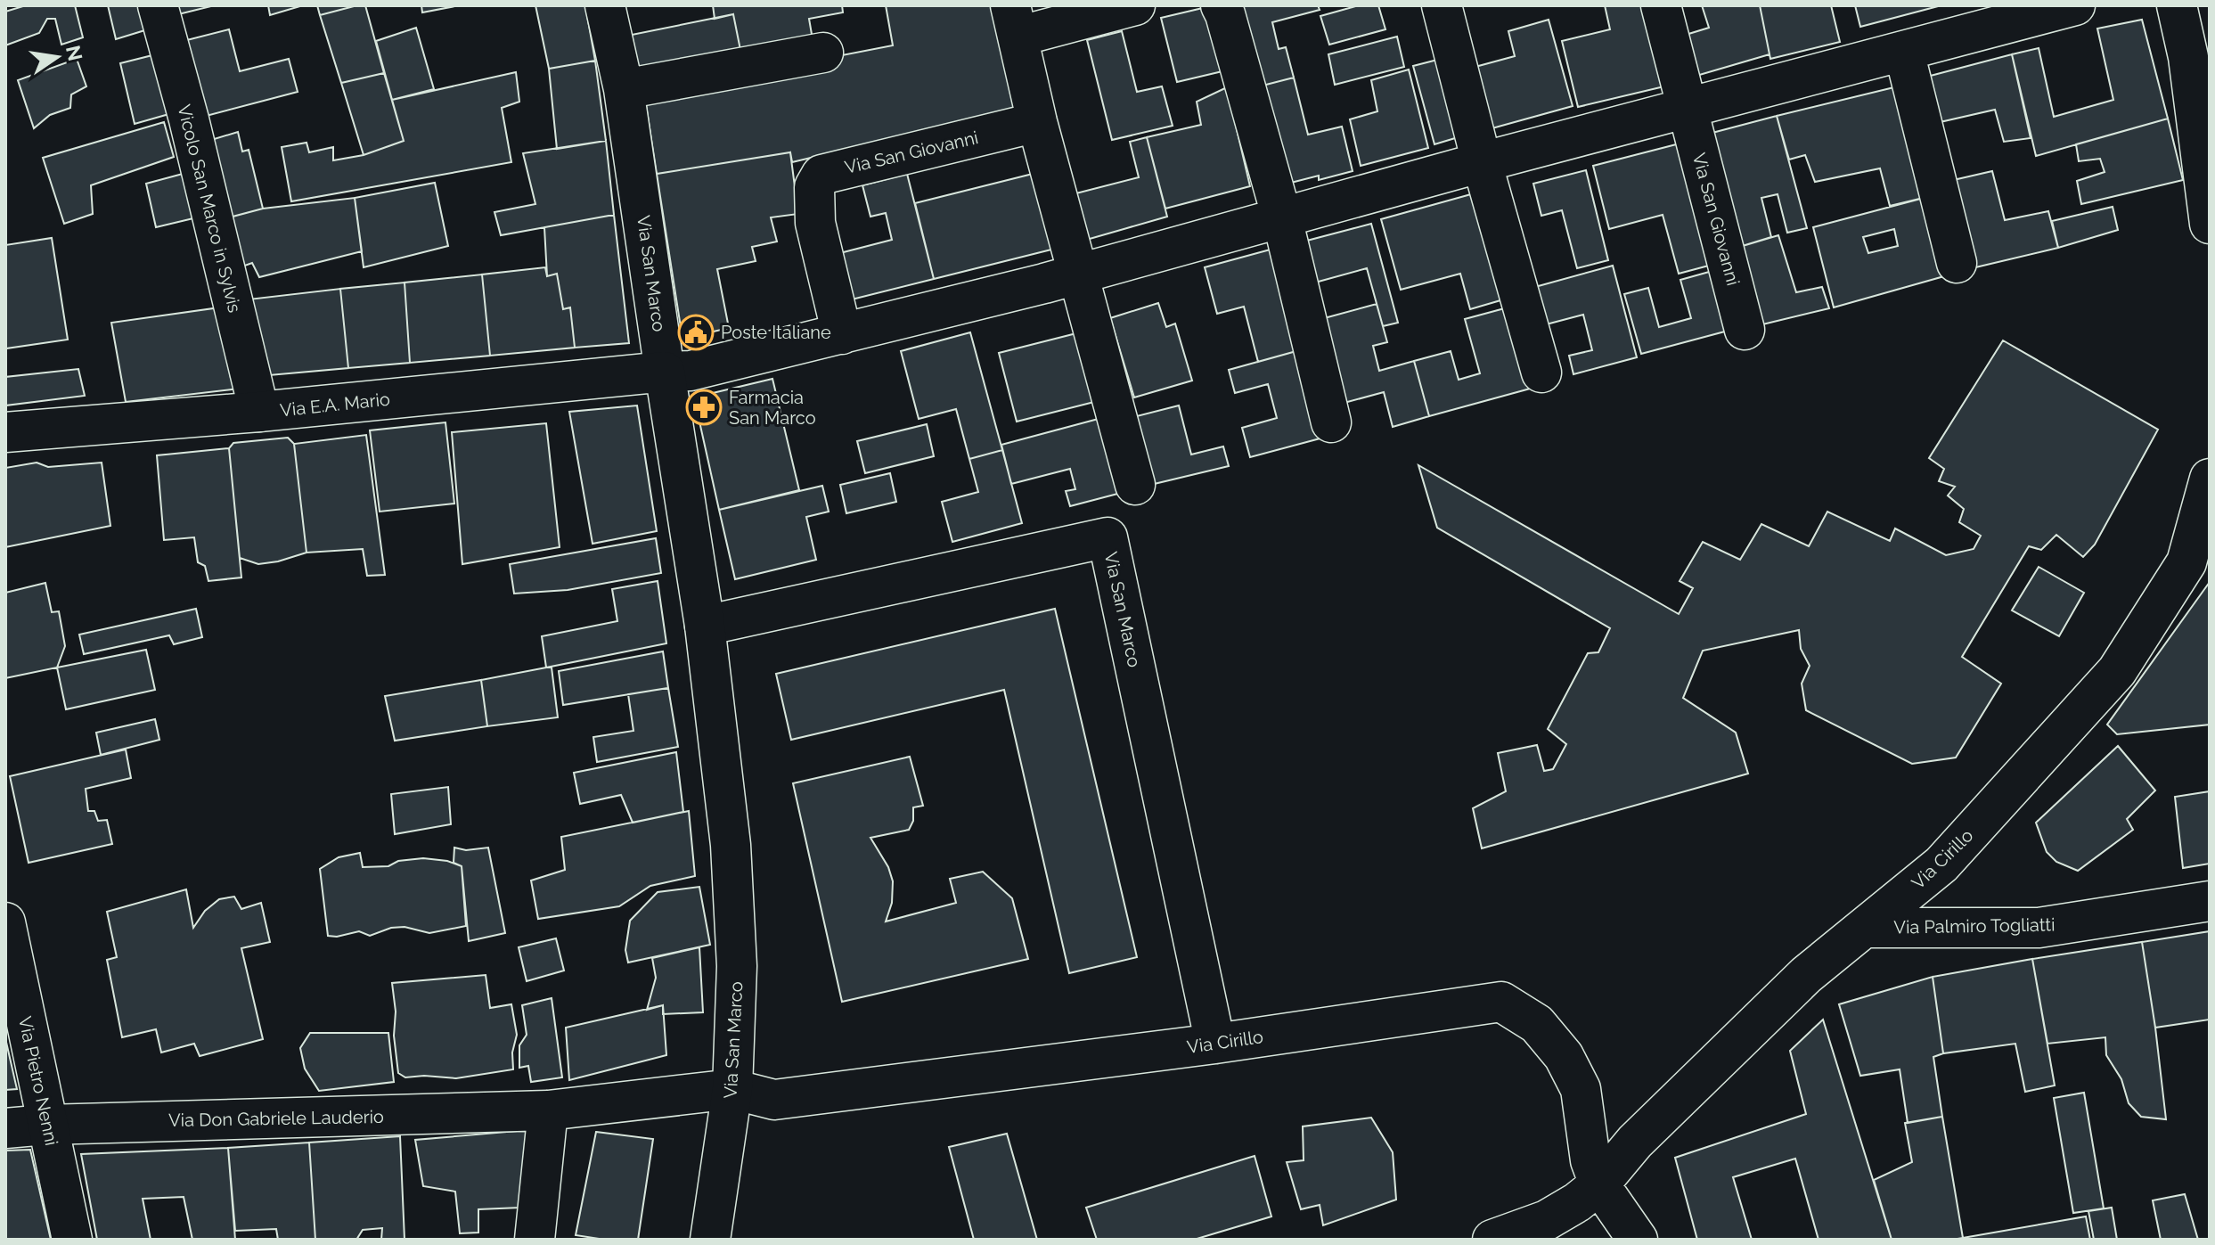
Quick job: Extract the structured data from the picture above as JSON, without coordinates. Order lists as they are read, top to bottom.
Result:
{
  "streets": {
    "street": [
      "Via San Giovanni",
      "Vicolo San Marco in Sylvis",
      "Via San Marco",
      "Via E.A. Mario",
      "Via Cirillo",
      "Via Palmiro Togliatti",
      "Via Pietro Nenni",
      "Via Don Gabriele Lauderio"
    ]
  },
  "crossings": [
    ["Vicolo San Marco in Sylvis", "Via E.A. Mario"],
    ["Via San Marco", "Via E.A. Mario"],
    ["Via San Marco", "Via Cirillo"],
    ["Via San Marco", "Via Don Gabriele Lauderio"],
    ["Via Cirillo", "Via Palmiro Togliatti"],
    ["Via Cirillo", "Via Don Gabriele Lauderio"],
    ["Via Pietro Nenni", "Via Don Gabriele Lauderio"]
  ],
  "places": {
    "public building": ["Poste Italiane"],
    "pharmacy": ["Farmacia San Marco"]
  },
  "north": "right"
}
